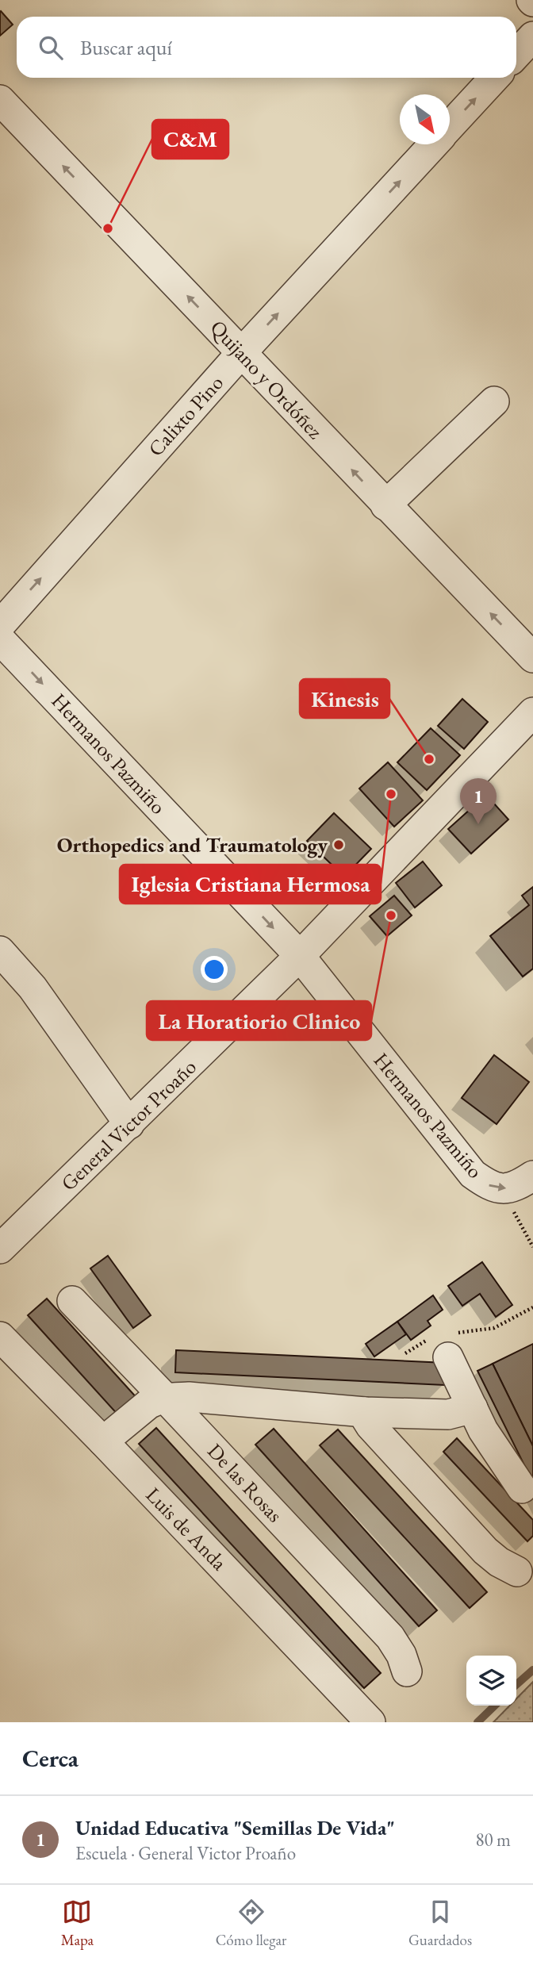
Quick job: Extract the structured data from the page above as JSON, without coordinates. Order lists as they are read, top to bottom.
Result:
{
  "streets": {
    "street": [
      "Quijano y Ordóñez",
      "Calixto Pino",
      "Hermanos Pazmiño",
      "General Victor Proaño",
      "De las Rosas",
      "Luis de Anda"
    ]
  },
  "crossings": [
    ["Quijano y Ordóñez", "Calixto Pino"],
    ["Hermanos Pazmiño", "General Victor Proaño"]
  ],
  "one_way": ["Quijano y Ordóñez", "Calixto Pino"],
  "places": [
    "C&M",
    "Kinesis",
    "Iglesia Cristiana Hermosa",
    "Orthopedics and Traumatology",
    "La Horatiorio Clinico"
  ],
  "north": "bottom right",
  "page": {
    "search": "Buscar aquí",
    "pins": "1",
    "heading": "Cerca",
    "list": [
      {
        "mark": "1",
        "name": "Unidad Educativa \"Semillas De Vida\"",
        "note": "Escuela · General Victor Proaño",
        "value": "80 m"
      }
    ],
    "nav": ["Mapa", "Cómo llegar", "Guardados"]
  }
}
